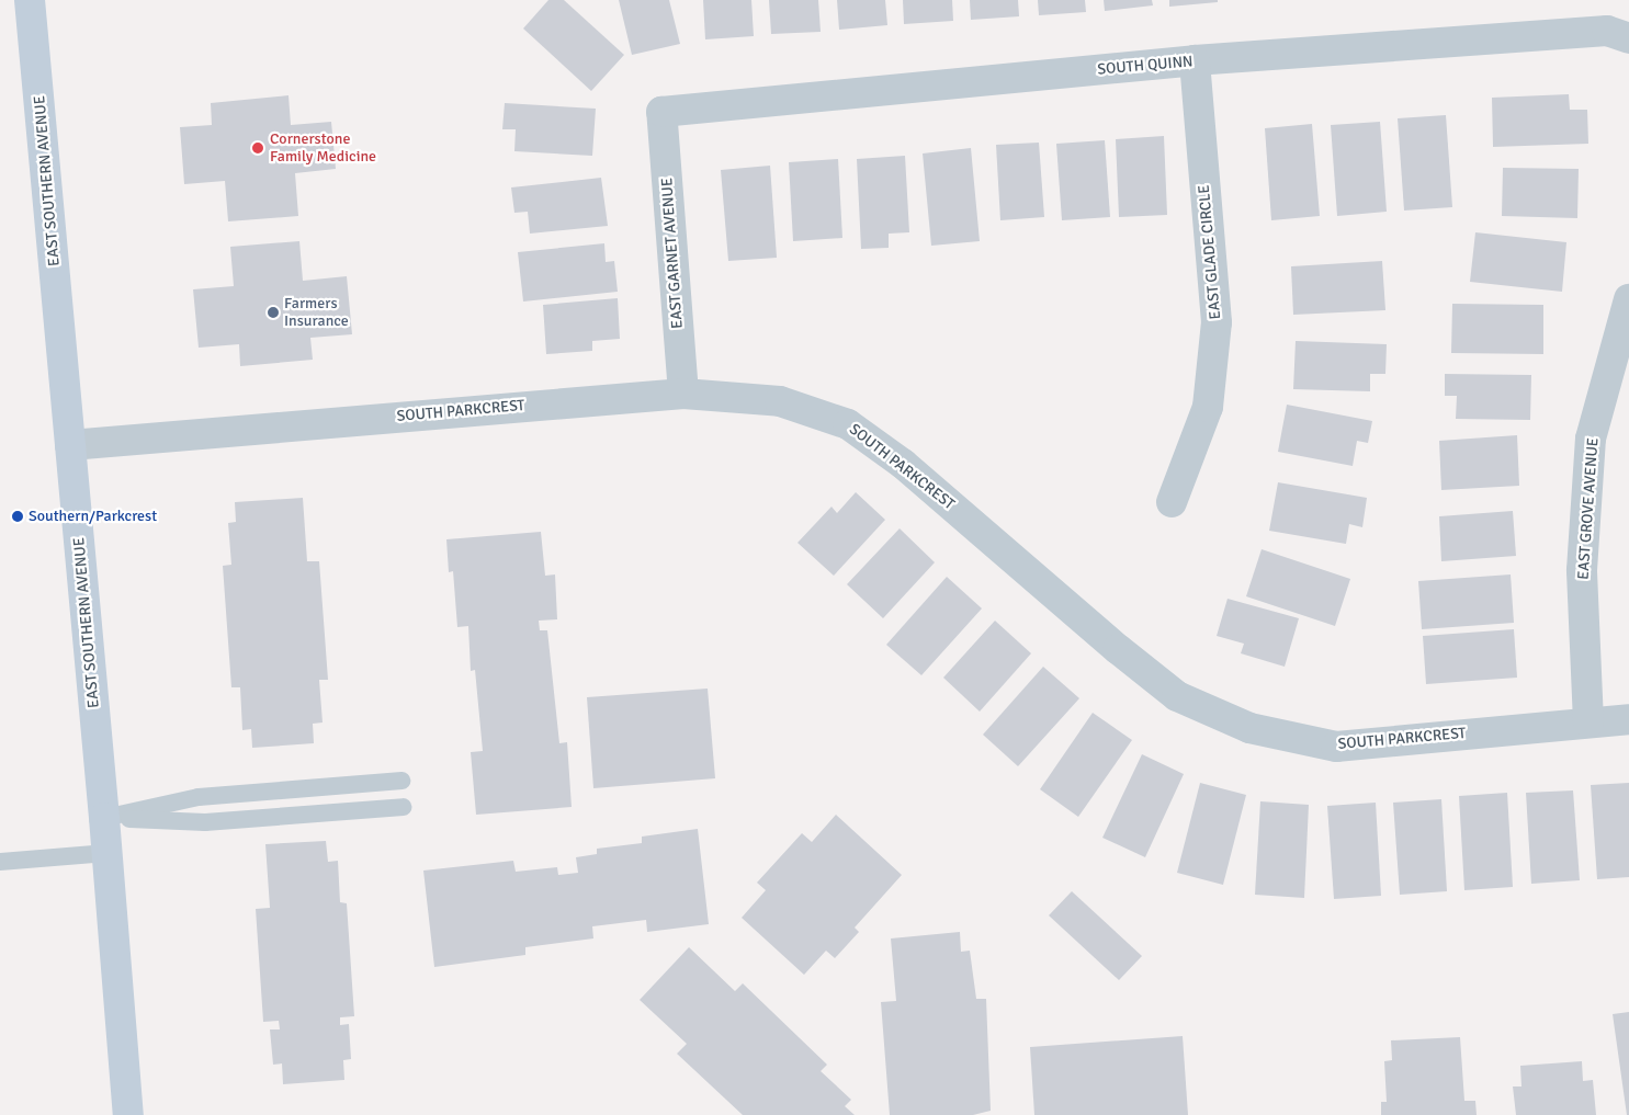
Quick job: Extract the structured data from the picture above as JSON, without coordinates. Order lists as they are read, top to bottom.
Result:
{
  "streets": {
    "main road": ["EAST SOUTHERN AVENUE"],
    "street": [
      "SOUTH QUINN",
      "EAST GLADE CIRCLE",
      "EAST GARNET AVENUE",
      "SOUTH PARKCREST",
      "EAST GROVE AVENUE"
    ]
  },
  "crossings": [
    ["SOUTH QUINN", "EAST GLADE CIRCLE"],
    ["SOUTH QUINN", "EAST GARNET AVENUE"],
    ["EAST SOUTHERN AVENUE", "SOUTH PARKCREST"],
    ["EAST GARNET AVENUE", "SOUTH PARKCREST"],
    ["SOUTH PARKCREST", "EAST GROVE AVENUE"]
  ],
  "places": ["Cornerstone Family Medicine", "Farmers Insurance", "Southern/Parkcrest"]
}
